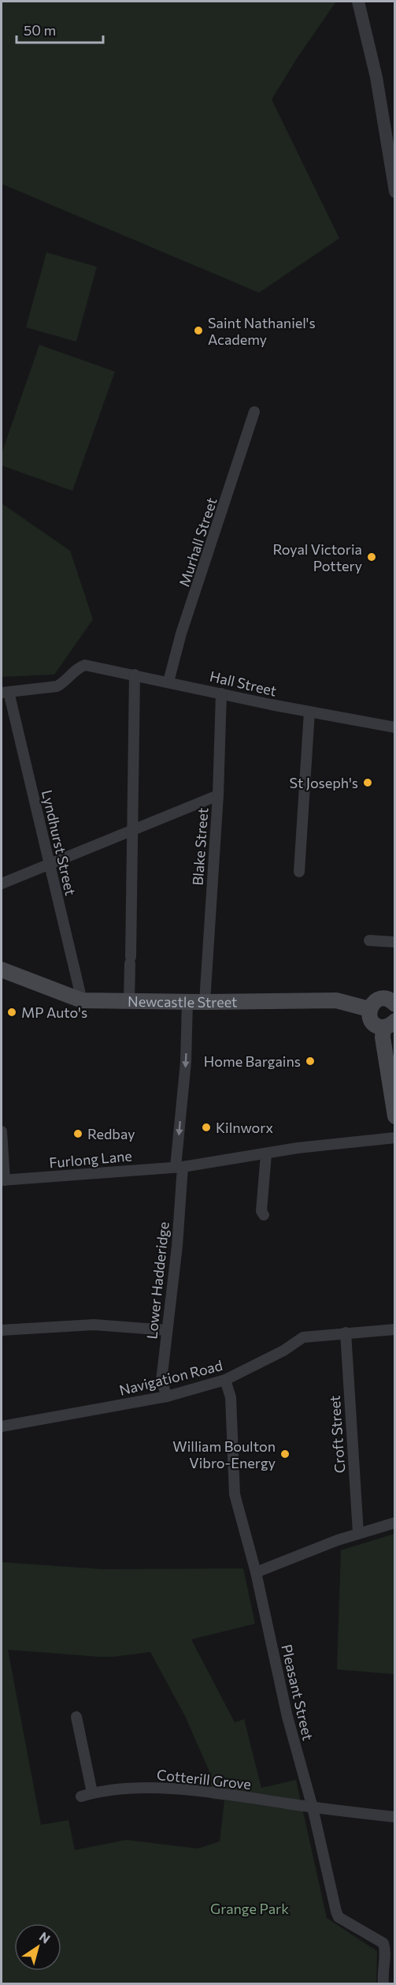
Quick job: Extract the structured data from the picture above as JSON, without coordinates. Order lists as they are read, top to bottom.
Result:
{
  "streets": {
    "main road": ["Newcastle Street"],
    "street": [
      "Murhall Street",
      "Hall Street",
      "Lyndhurst Street",
      "Blake Street",
      "Furlong Lane",
      "Lower Hadderidge",
      "Navigation Road",
      "Croft Street",
      "Pleasant Street",
      "Cotterill Grove"
    ]
  },
  "crossings": [
    ["Murhall Street", "Hall Street"],
    ["Hall Street", "Lyndhurst Street"],
    ["Hall Street", "Blake Street"],
    ["Lyndhurst Street", "Newcastle Street"],
    ["Blake Street", "Newcastle Street"],
    ["Newcastle Street", "Lower Hadderidge"],
    ["Furlong Lane", "Lower Hadderidge"],
    ["Lower Hadderidge", "Navigation Road"],
    ["Navigation Road", "Croft Street"],
    ["Navigation Road", "Pleasant Street"],
    ["Pleasant Street", "Cotterill Grove"]
  ],
  "one_way": ["Lower Hadderidge"],
  "parks": ["Grange Park"],
  "places": [
    "Saint Nathaniel's Academy",
    "Royal Victoria Pottery",
    "St Joseph's",
    "MP Auto's",
    "Home Bargains",
    "Kilnworx",
    "Redbay",
    "William Boulton Vibro-Energy"
  ],
  "scale_bar": "50 m",
  "north": "top right"
}
